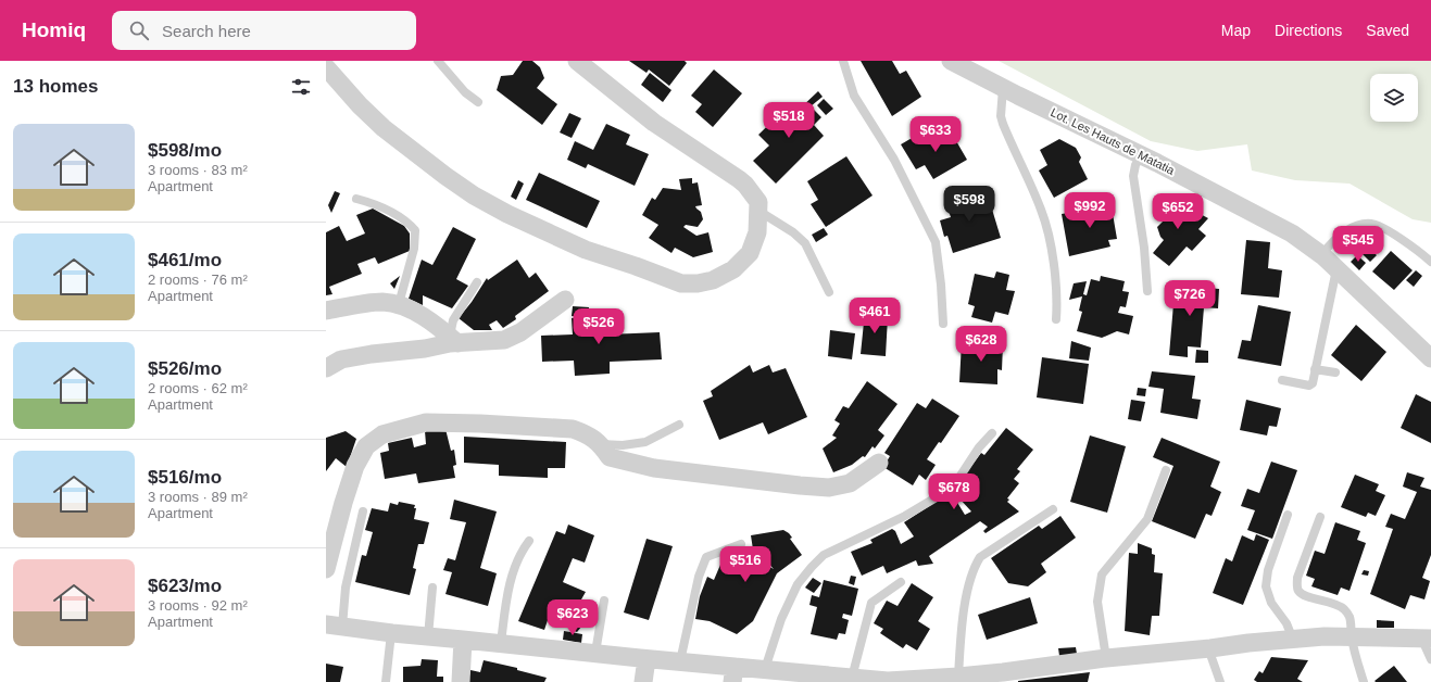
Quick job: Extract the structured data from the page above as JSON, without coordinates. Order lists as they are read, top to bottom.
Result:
{
  "streets": {
    "street": ["Lot. Les Hauts de Matatia"]
  },
  "page": {
    "header": "Homiq",
    "search": "Search here",
    "nav": ["Map", "Directions", "Saved"],
    "heading": "13 homes",
    "price": [
      "$518",
      "$633",
      "$598",
      "$992",
      "$652",
      "$545",
      "$726",
      "$461",
      "$526",
      "$628",
      "$678",
      "$516",
      "$623"
    ],
    "list": [
      {
        "name": "$598/mo",
        "note": "3 rooms · 83 m² · Apartment"
      },
      {
        "name": "$461/mo",
        "note": "2 rooms · 76 m² · Apartment"
      },
      {
        "name": "$526/mo",
        "note": "2 rooms · 62 m² · Apartment"
      },
      {
        "name": "$516/mo",
        "note": "3 rooms · 89 m² · Apartment"
      },
      {
        "name": "$623/mo",
        "note": "3 rooms · 92 m² · Apartment"
      }
    ]
  }
}
